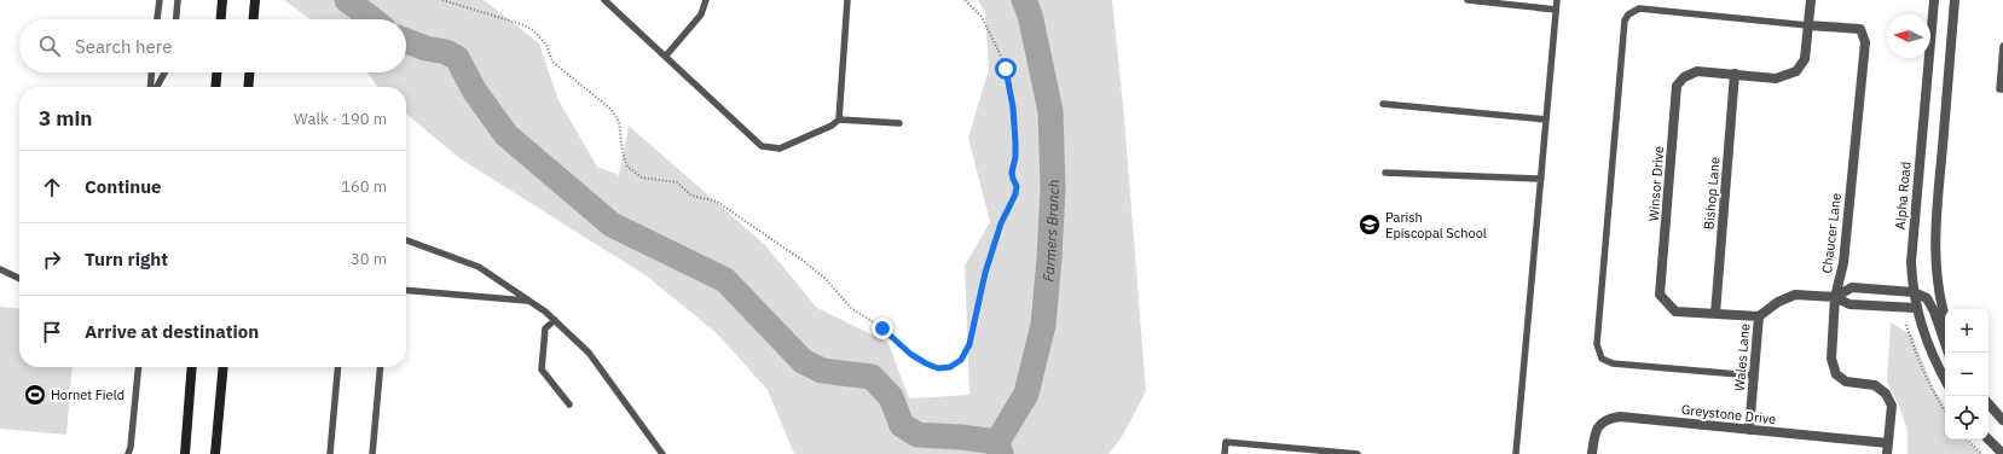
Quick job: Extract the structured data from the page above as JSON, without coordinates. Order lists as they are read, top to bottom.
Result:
{
  "streets": {
    "street": [
      "Winsor Drive",
      "Bishop Lane",
      "Alpha Road",
      "Chaucer Lane",
      "Wales Lane",
      "Greystone Drive"
    ]
  },
  "crossings": [
    ["Winsor Drive", "Bishop Lane"],
    ["Chaucer Lane", "Greystone Drive"],
    ["Wales Lane", "Greystone Drive"]
  ],
  "water": ["Farmers Branch"],
  "places": {
    "school or university": ["Parish Episcopal School"],
    "sports": ["Hornet Field"]
  },
  "north": "left",
  "page": {
    "search": "Search here",
    "heading": ["3 min", "Walk · 190 m"],
    "list": [
      ["Continue", "160 m"],
      ["Turn right", "30 m"],
      "Arrive at destination"
    ],
    "map_buttons": ["+", "−"]
  }
}
